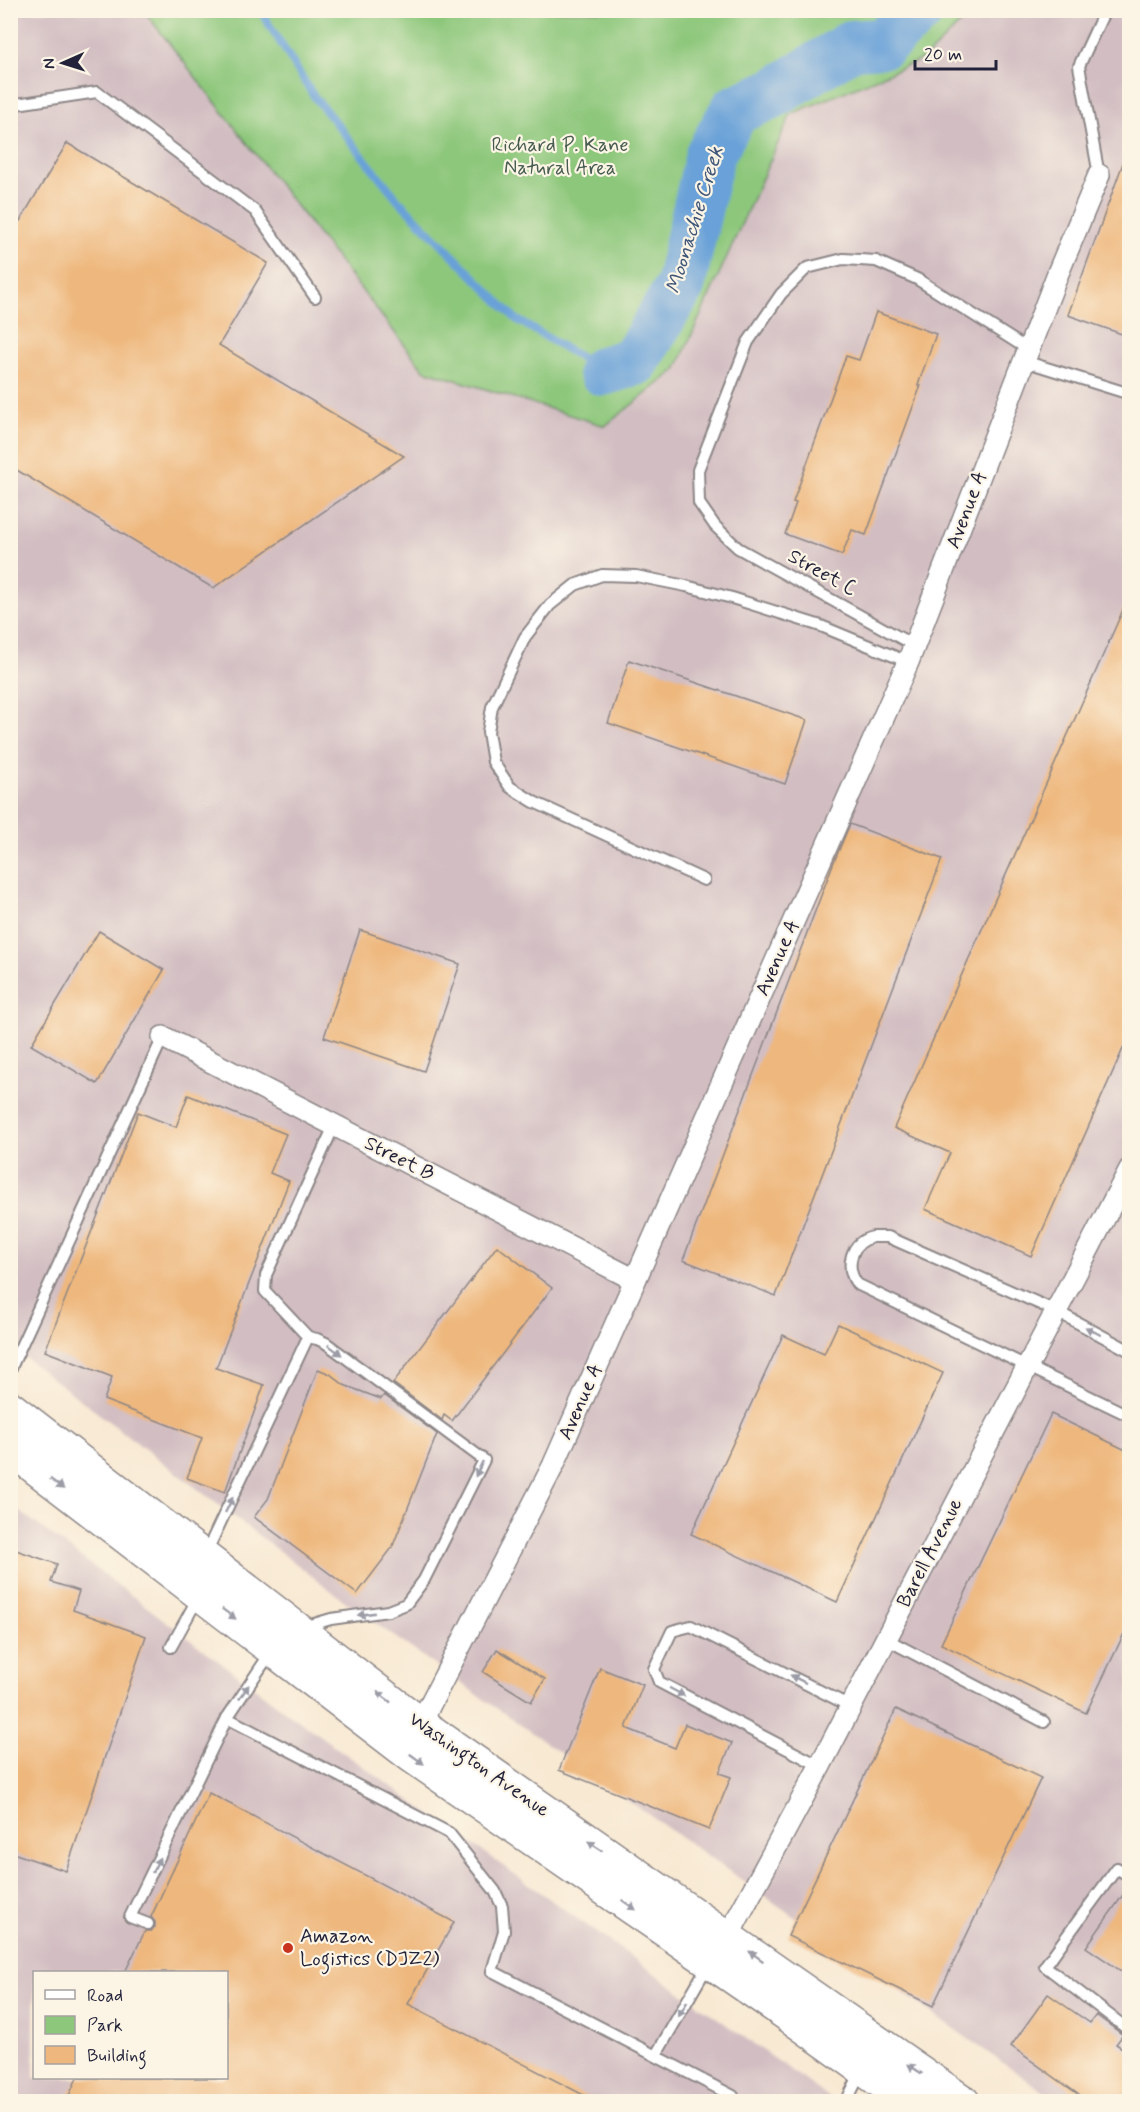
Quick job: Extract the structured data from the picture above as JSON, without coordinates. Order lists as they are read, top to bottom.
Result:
{
  "streets": {
    "main road": ["Washington Avenue"],
    "street": ["Avenue A", "Street B", "Barell Avenue"],
    "lane": ["Street C"]
  },
  "crossings": [
    ["Avenue A", "Street C"],
    ["Avenue A", "Street B"],
    ["Avenue A", "Washington Avenue"],
    ["Barell Avenue", "Washington Avenue"]
  ],
  "water": ["Moonachie Creek"],
  "parks": ["Richard P. Kane Natural Area"],
  "places": ["Amazon Logistics (DJZ2)"],
  "legend": ["Road", "Park", "Building"],
  "scale_bar": "20 m",
  "north": "left"
}
